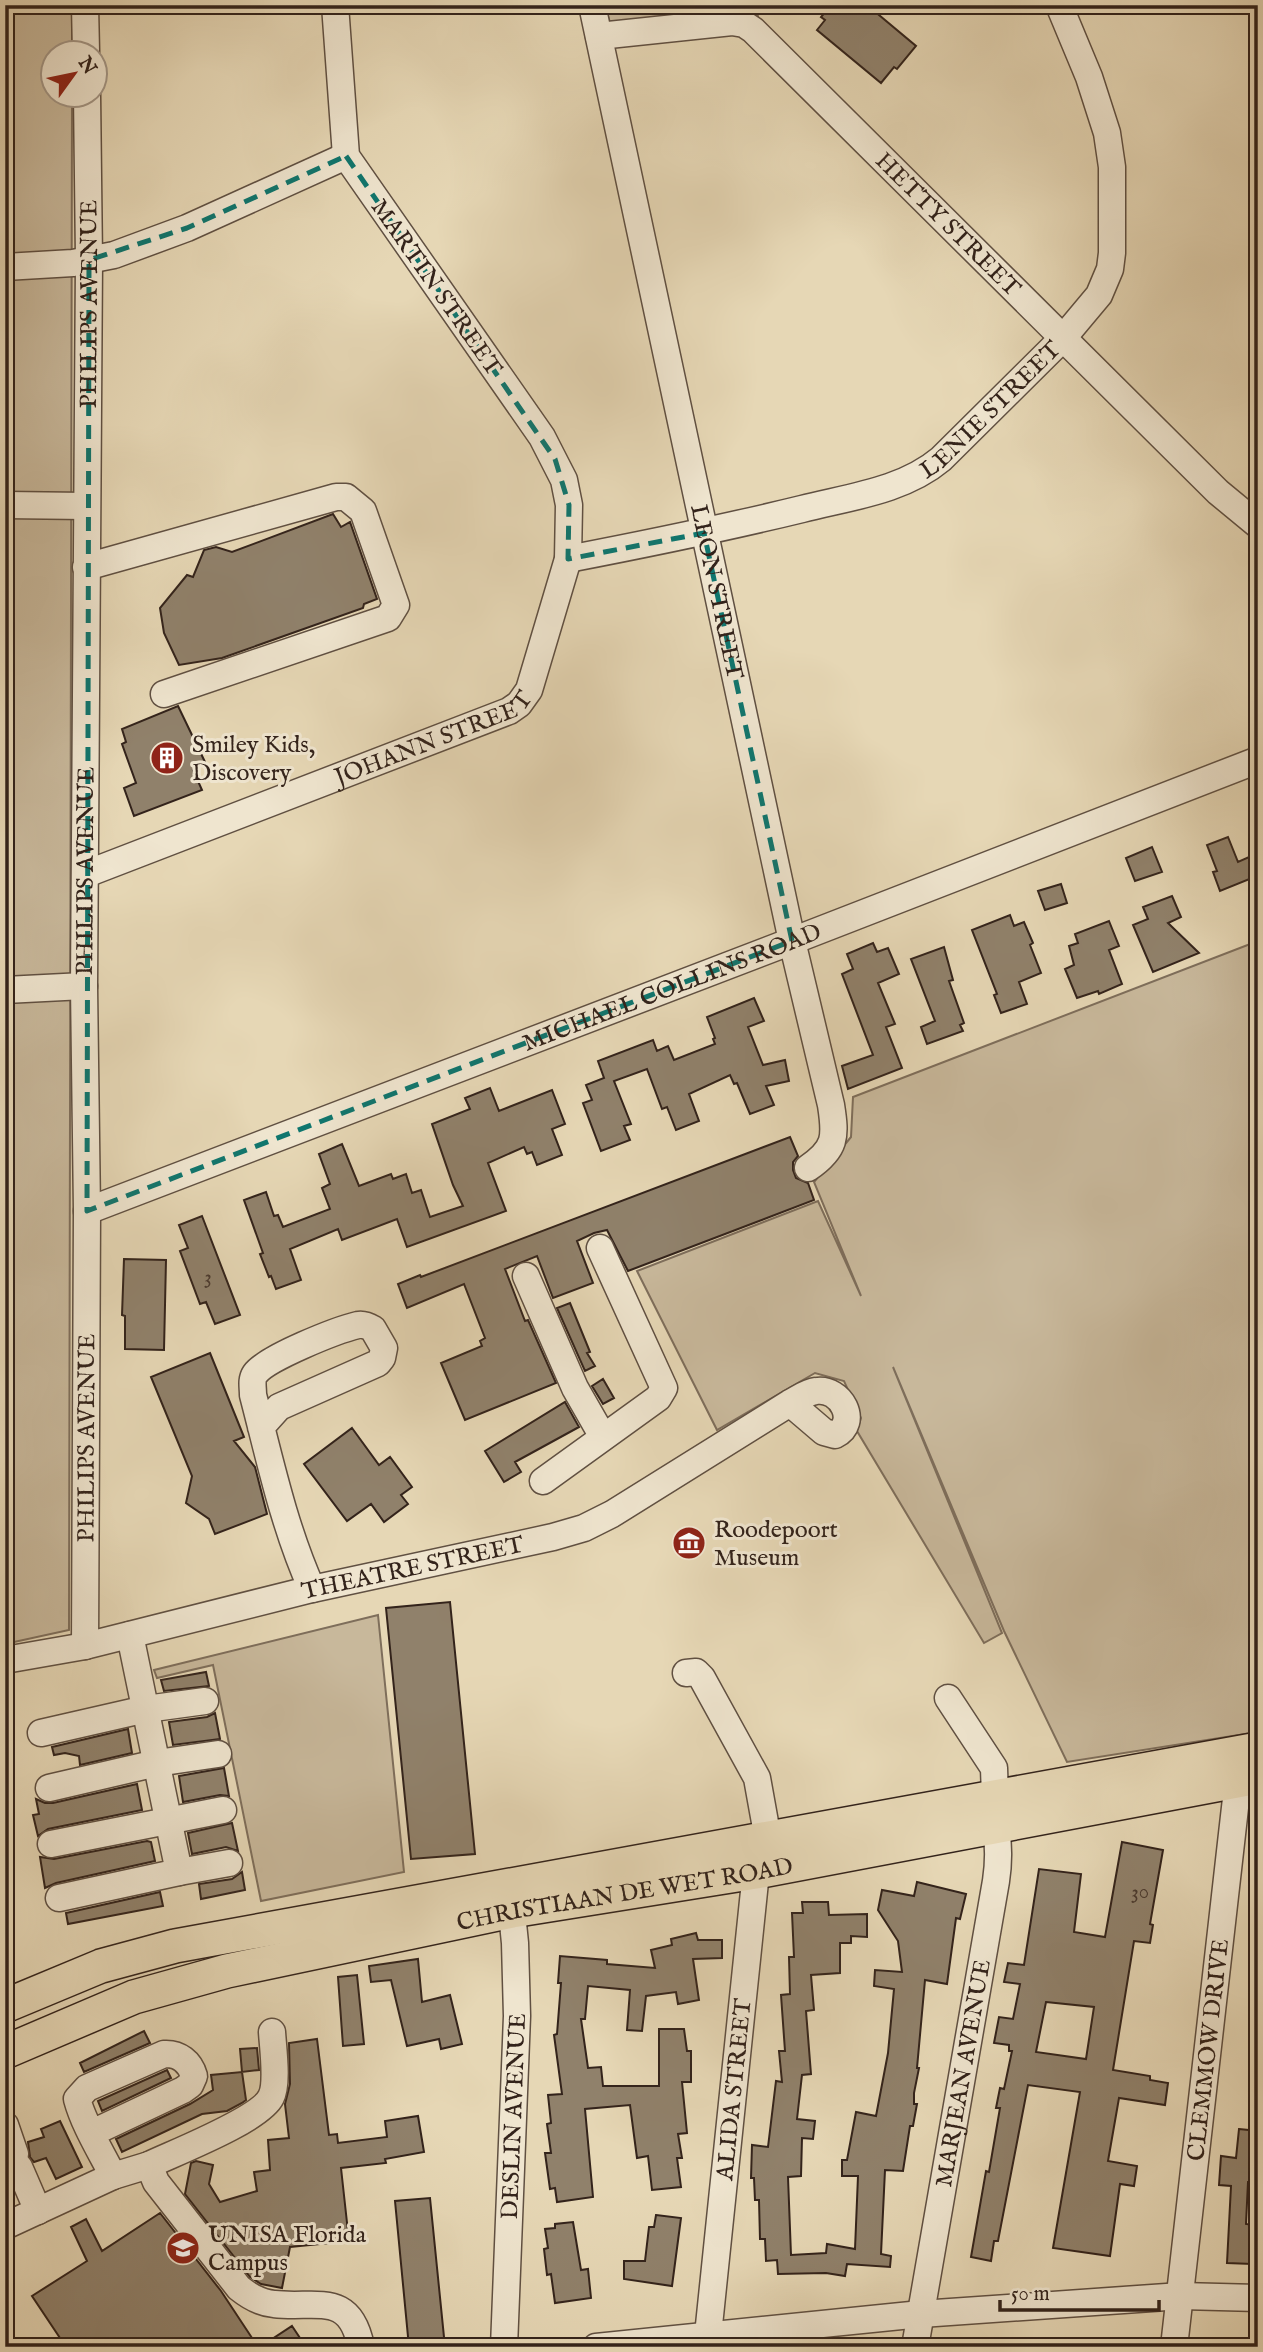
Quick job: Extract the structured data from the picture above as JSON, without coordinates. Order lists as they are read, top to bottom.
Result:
{
  "streets": {
    "main road": ["CHRISTIAAN DE WET ROAD"],
    "street": [
      "HETTY STREET",
      "MARTIN STREET",
      "PHILIPS AVENUE",
      "LENIE STREET",
      "LEON STREET",
      "JOHANN STREET",
      "MICHAEL COLLINS ROAD",
      "THEATRE STREET",
      "CLEMMOW DRIVE",
      "MARJEAN AVENUE",
      "ALIDA STREET",
      "DESLIN AVENUE"
    ]
  },
  "crossings": [
    ["HETTY STREET", "LENIE STREET"],
    ["HETTY STREET", "LEON STREET"],
    ["MARTIN STREET", "LENIE STREET"],
    ["MARTIN STREET", "JOHANN STREET"],
    ["PHILIPS AVENUE", "JOHANN STREET"],
    ["PHILIPS AVENUE", "MICHAEL COLLINS ROAD"],
    ["PHILIPS AVENUE", "THEATRE STREET"],
    ["LENIE STREET", "LEON STREET"],
    ["LENIE STREET", "JOHANN STREET"],
    ["LEON STREET", "MICHAEL COLLINS ROAD"],
    ["CHRISTIAAN DE WET ROAD", "CLEMMOW DRIVE"],
    ["CHRISTIAAN DE WET ROAD", "MARJEAN AVENUE"],
    ["CHRISTIAAN DE WET ROAD", "ALIDA STREET"],
    ["CHRISTIAAN DE WET ROAD", "DESLIN AVENUE"]
  ],
  "places": {
    "building": ["Smiley Kids, Discovery"],
    "museum": ["Roodepoort Museum"],
    "school or university": ["UNISA Florida Campus"]
  },
  "house_numbers": ["3", "30"],
  "scale_bar": "50 m",
  "north": "top right"
}
